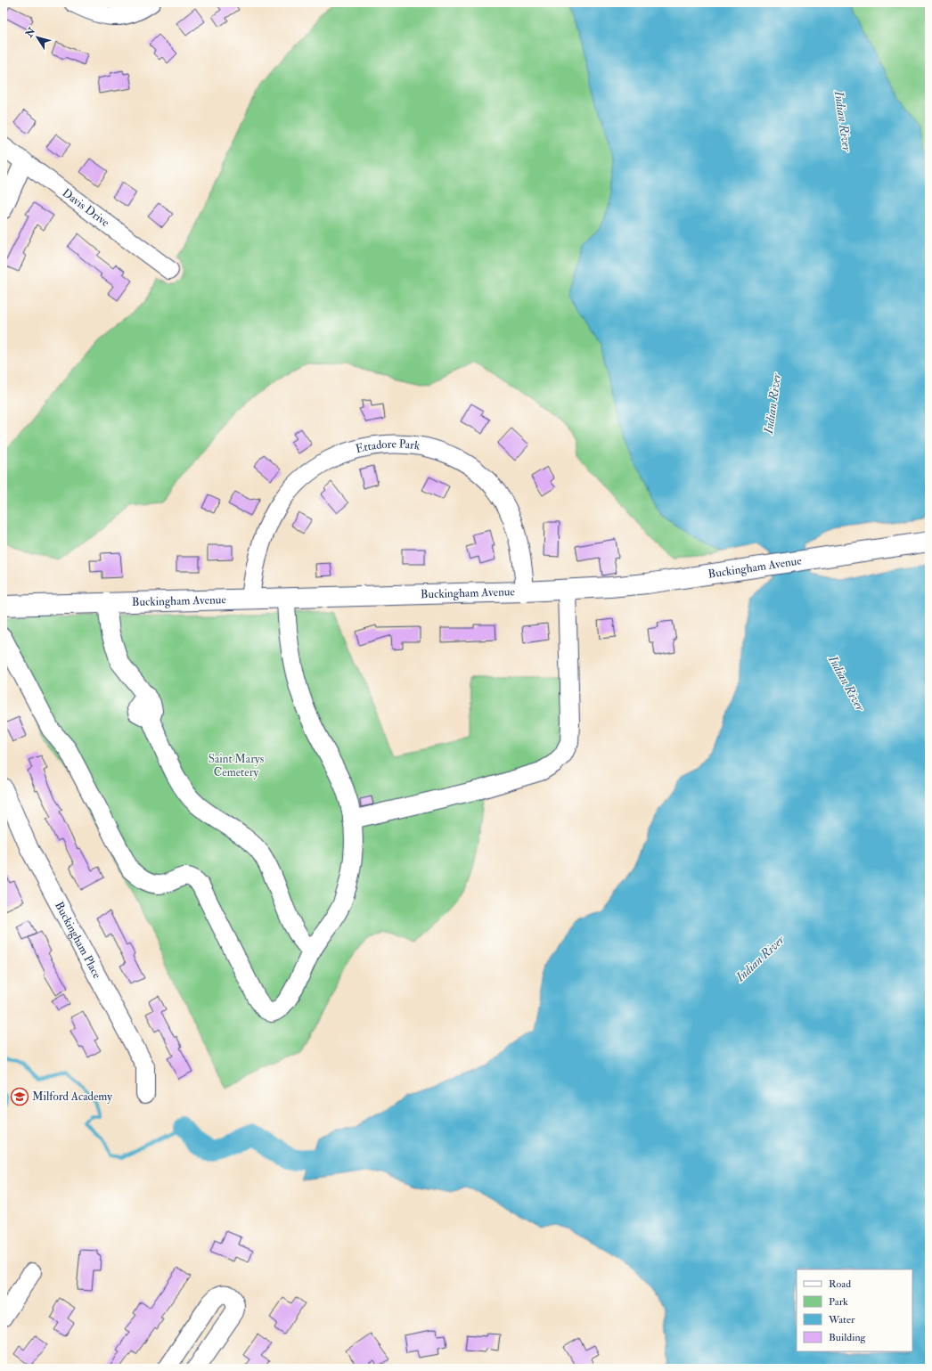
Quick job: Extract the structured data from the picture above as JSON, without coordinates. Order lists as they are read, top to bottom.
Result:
{
  "streets": {
    "main road": ["Buckingham Avenue"],
    "street": ["Davis Drive", "Ettadore Park", "Buckingham Place"]
  },
  "crossings": [
    ["Ettadore Park", "Buckingham Avenue"]
  ],
  "water": ["Indian River"],
  "parks": ["Saint Marys Cemetery"],
  "places": {
    "school or university": ["Milford Academy"]
  },
  "legend": [
    "Road",
    "Park",
    "Water",
    "Building"
  ],
  "north": "top left"
}
